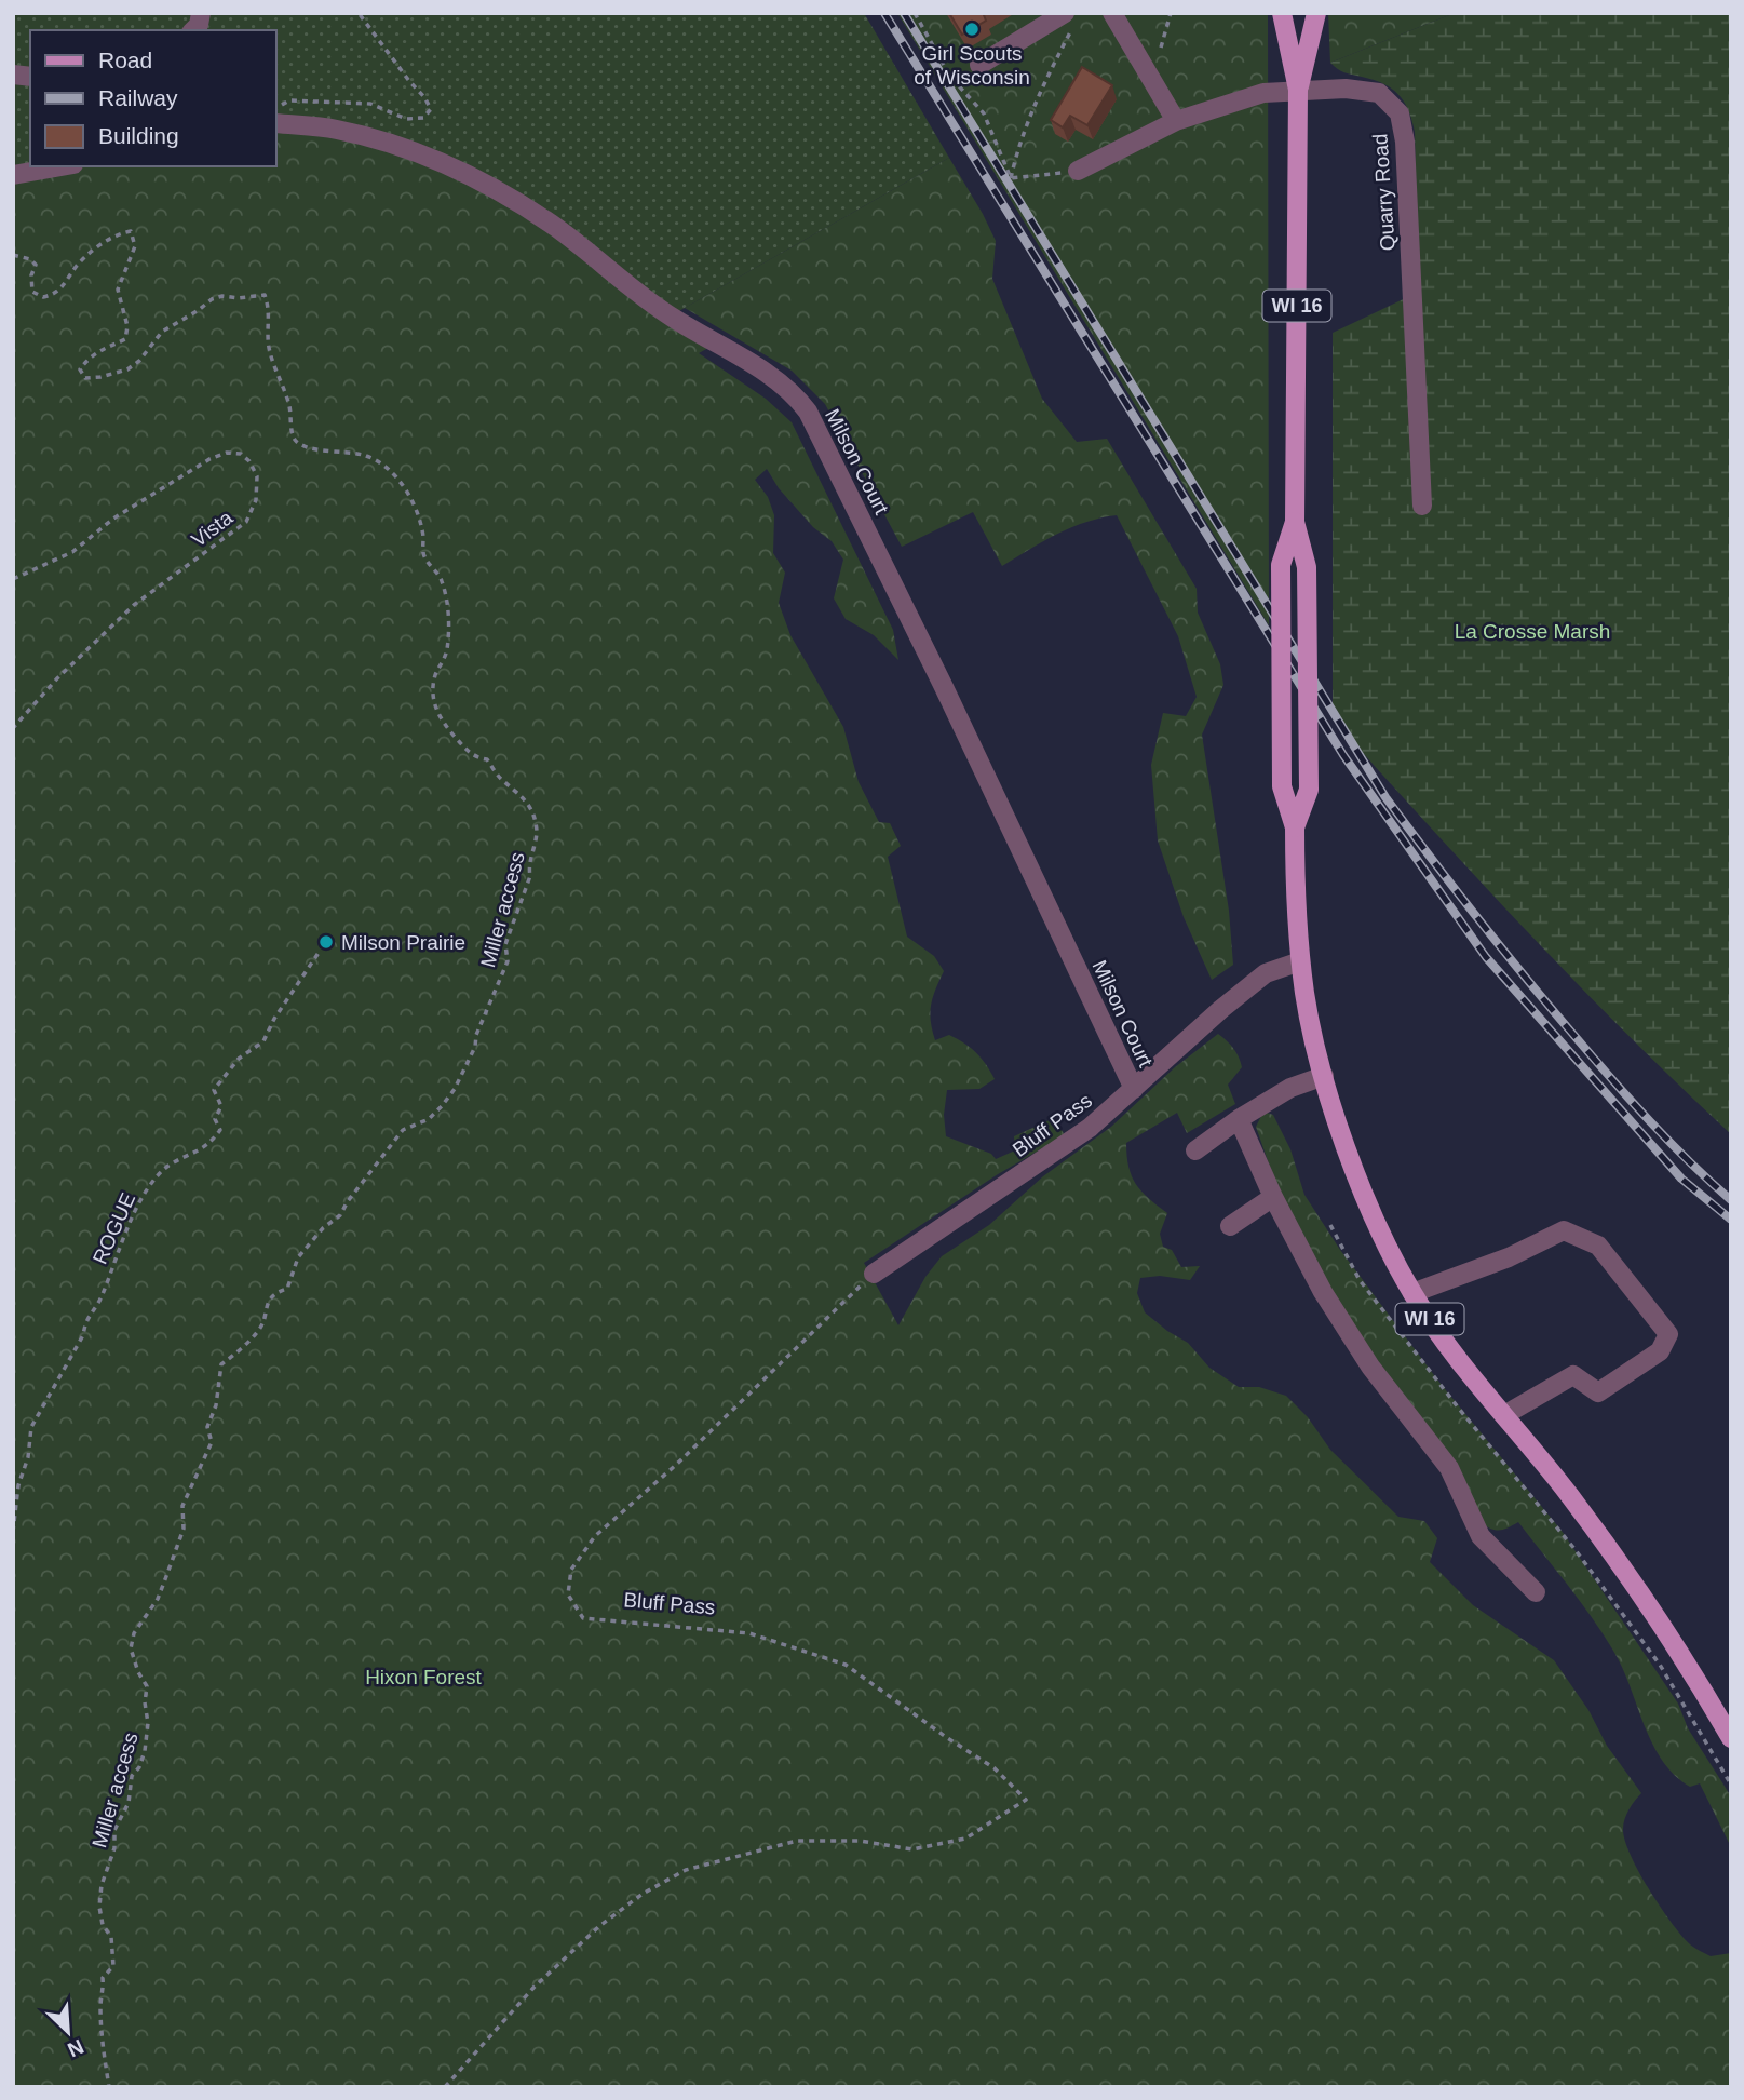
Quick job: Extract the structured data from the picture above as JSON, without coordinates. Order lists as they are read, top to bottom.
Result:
{
  "streets": {
    "main road": ["WI 16"],
    "street": ["Quarry Road", "Milson Court", "Bluff Pass"],
    "path": ["Vista", "Miller access", "ROGUE"]
  },
  "crossings": [
    ["Quarry Road", "WI 16"],
    ["WI 16", "Bluff Pass"],
    ["Milson Court", "Bluff Pass"]
  ],
  "parks": ["La Crosse Marsh", "Hixon Forest"],
  "places": ["Girl Scouts of Wisconsin", "Milson Prairie"],
  "legend": ["Road", "Railway", "Building"],
  "north": "bottom right"
}
